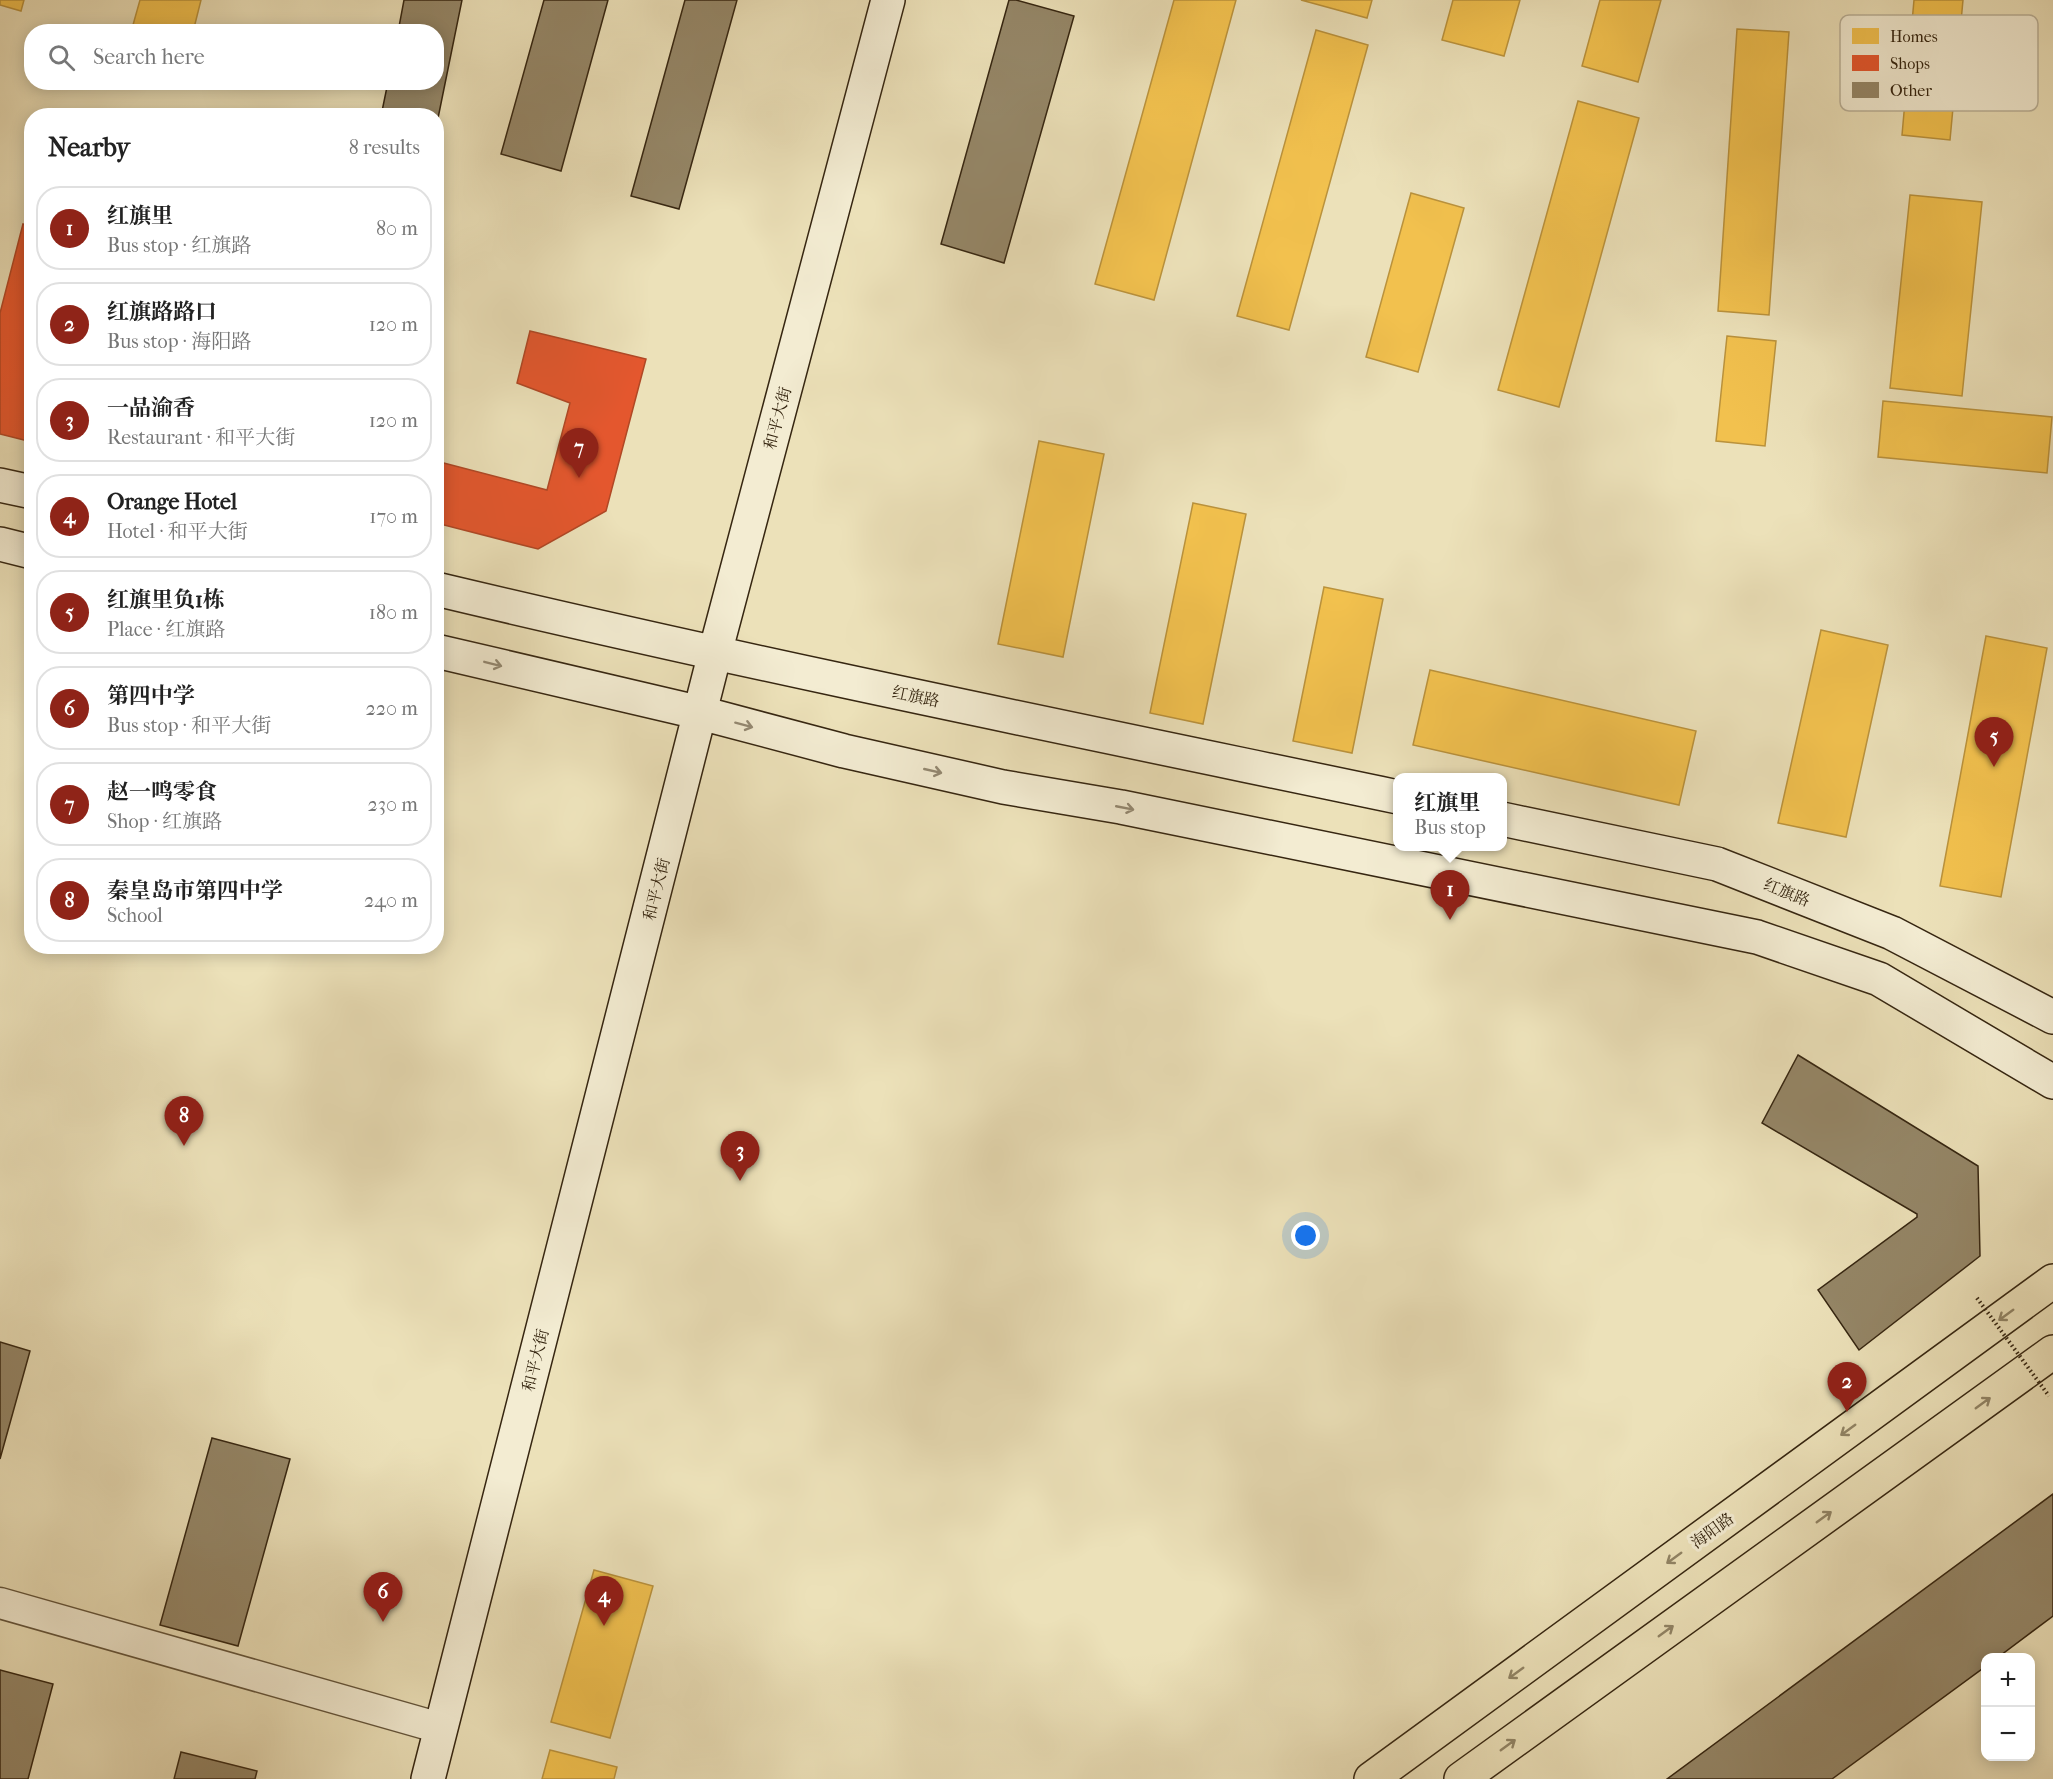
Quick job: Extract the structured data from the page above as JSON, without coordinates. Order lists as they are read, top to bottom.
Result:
{
  "streets": {
    "main road": ["和平大街", "红旗路", "海阳路"]
  },
  "crossings": [
    ["和平大街", "红旗路"]
  ],
  "legend": ["Homes", "Shops", "Other"],
  "page": {
    "search": "Search here",
    "heading": ["Nearby", "8 results"],
    "list": [
      {
        "mark": "1",
        "name": "红旗里",
        "note": "Bus stop · 红旗路",
        "value": "80 m"
      },
      {
        "mark": "2",
        "name": "红旗路路口",
        "note": "Bus stop · 海阳路",
        "value": "120 m"
      },
      {
        "mark": "3",
        "name": "一品渝香",
        "note": "Restaurant · 和平大街",
        "value": "120 m"
      },
      {
        "mark": "4",
        "name": "Orange Hotel",
        "note": "Hotel · 和平大街",
        "value": "170 m"
      },
      {
        "mark": "5",
        "name": "红旗里负1栋",
        "note": "Place · 红旗路",
        "value": "180 m"
      },
      {
        "mark": "6",
        "name": "第四中学",
        "note": "Bus stop · 和平大街",
        "value": "220 m"
      },
      {
        "mark": "7",
        "name": "赵一鸣零食",
        "note": "Shop · 红旗路",
        "value": "230 m"
      },
      {
        "mark": "8",
        "name": "秦皇岛市第四中学",
        "note": "School",
        "value": "240 m"
      }
    ],
    "pins": [
      "7",
      "5",
      "1",
      "8",
      "3",
      "2",
      "6",
      "4"
    ],
    "popup": ["红旗里", "Bus stop"],
    "map_buttons": ["+", "−"]
  }
}
